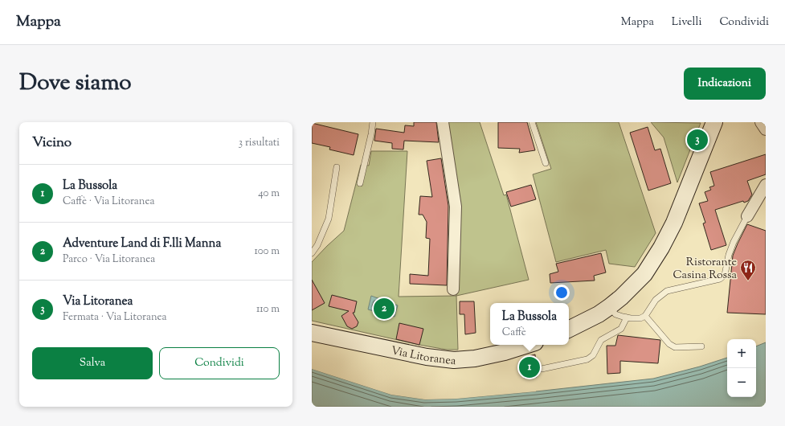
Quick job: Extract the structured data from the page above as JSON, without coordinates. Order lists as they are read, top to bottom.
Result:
{
  "streets": {
    "street": ["Via Litoranea"]
  },
  "places": {
    "restaurant": ["Ristorante Casina Rossa"]
  },
  "page": {
    "header": "Mappa",
    "nav": ["Mappa", "Livelli", "Condividi"],
    "title": "Dove siamo",
    "buttons": [
      "Indicazioni",
      ["Salva", "Condividi"]
    ],
    "heading": ["Vicino", "3 risultati"],
    "pins": ["3", "2", "1"],
    "list": [
      {
        "mark": "1",
        "name": "La Bussola",
        "note": "Caffè · Via Litoranea",
        "value": "40 m"
      },
      {
        "mark": "2",
        "name": "Adventure Land di F.lli Manna",
        "note": "Parco · Via Litoranea",
        "value": "100 m"
      },
      {
        "mark": "3",
        "name": "Via Litoranea",
        "note": "Fermata · Via Litoranea",
        "value": "110 m"
      }
    ],
    "popup": ["La Bussola", "Caffè"],
    "map_buttons": ["+", "−"]
  }
}
